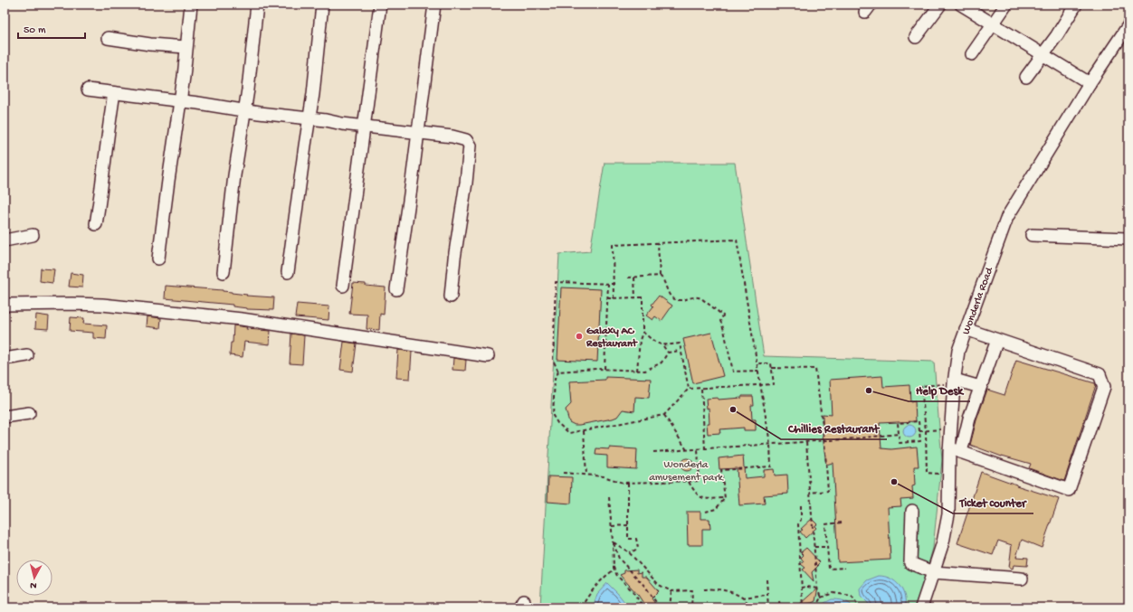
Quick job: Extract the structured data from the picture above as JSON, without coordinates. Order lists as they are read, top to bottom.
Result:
{
  "streets": {
    "street": ["Wonderla Road"]
  },
  "parks": ["Wonderla amusement park"],
  "places": [
    "Galaxy AC Restaurant",
    "Help Desk",
    "Chillies Restaurant",
    "Ticket counter"
  ],
  "scale_bar": "50 m",
  "north": "bottom"
}
